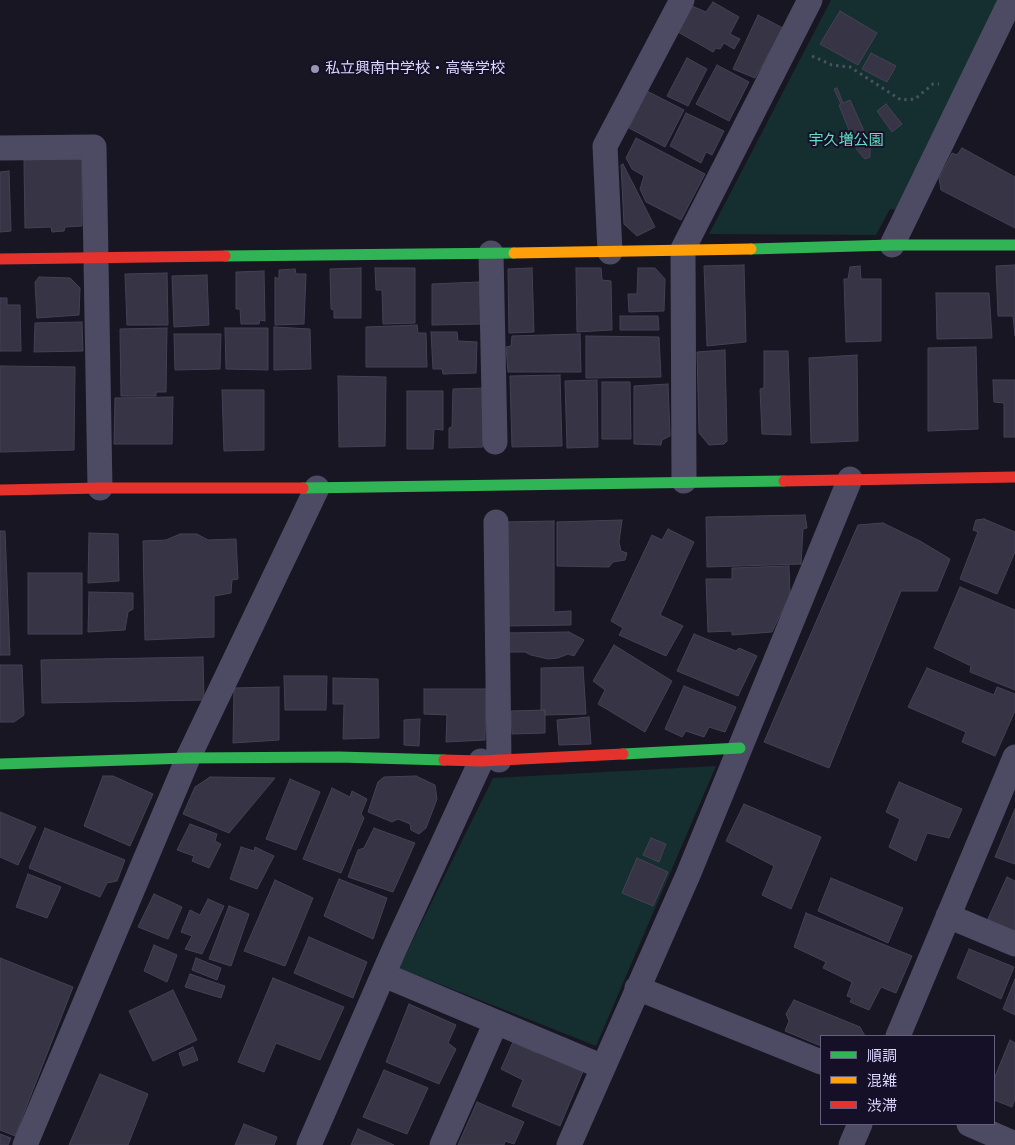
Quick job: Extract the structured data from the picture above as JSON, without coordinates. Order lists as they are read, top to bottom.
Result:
{
  "parks": ["宇久増公園"],
  "places": ["私立興南中学校・高等学校"],
  "legend": ["順調", "混雑", "渋滞"]
}
